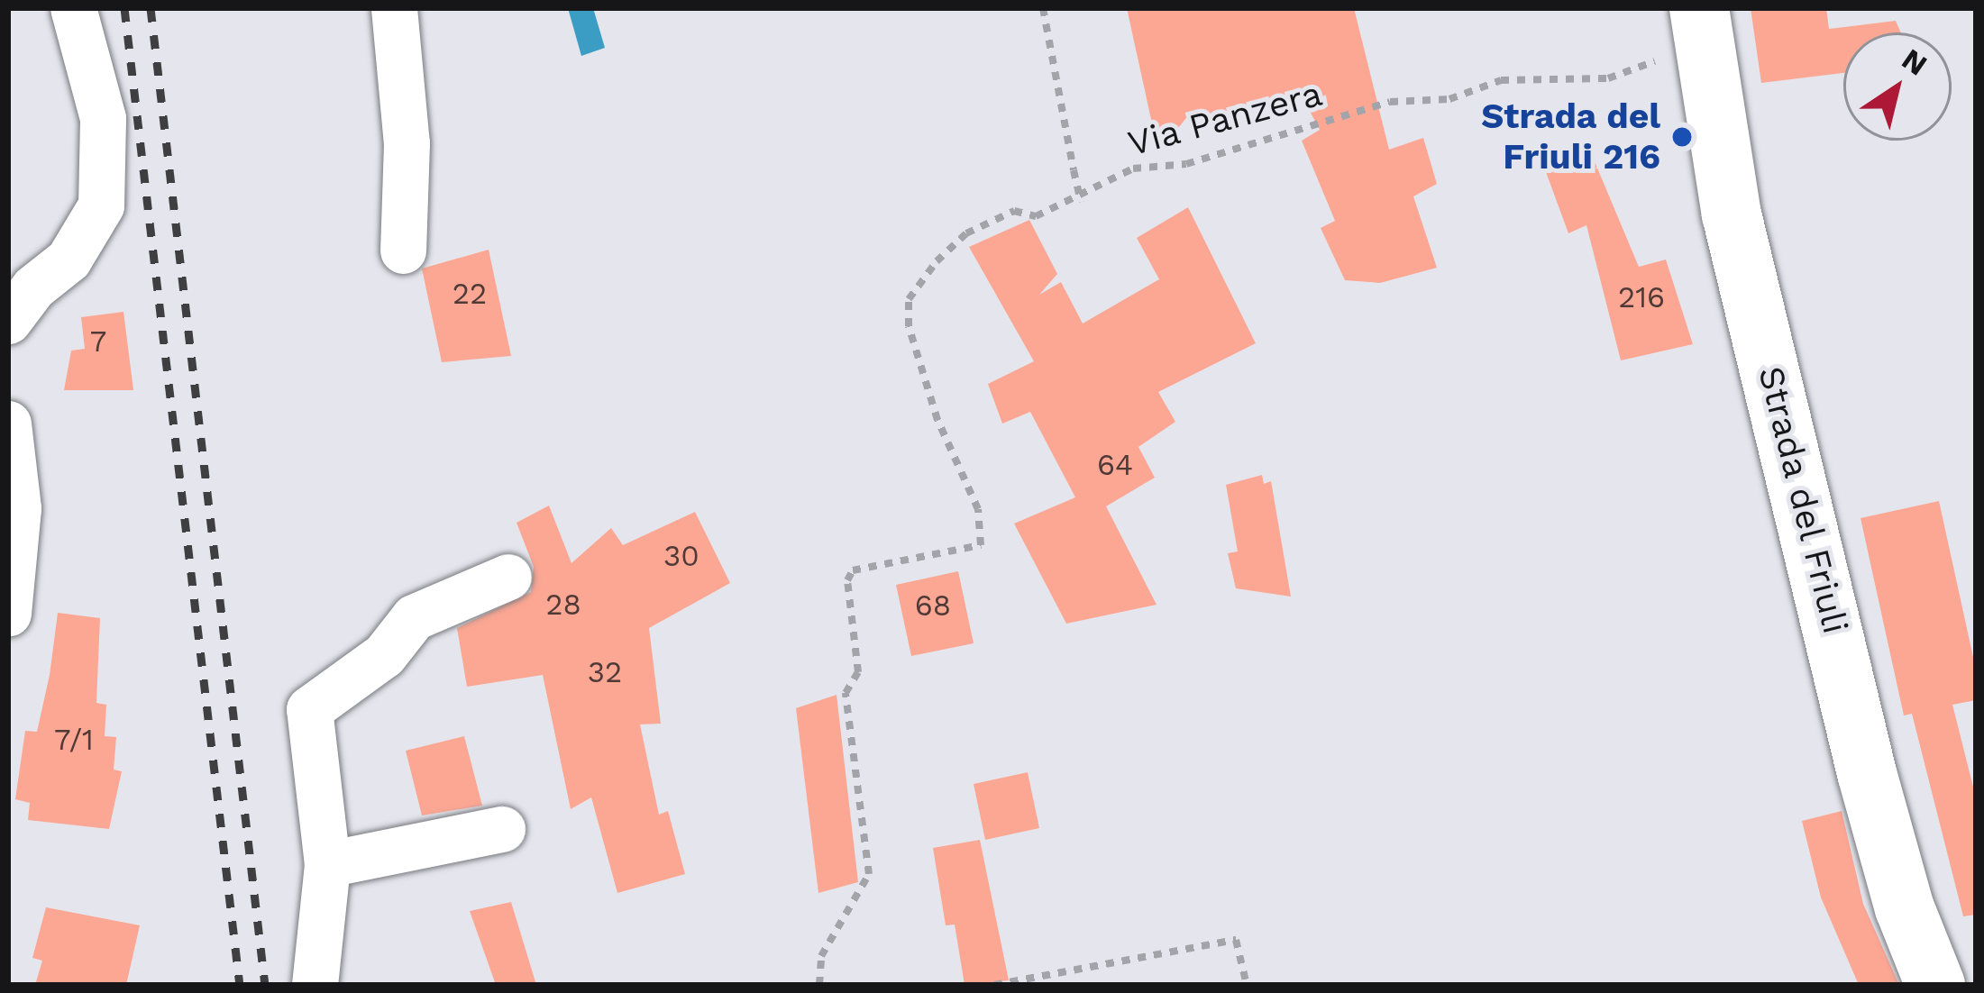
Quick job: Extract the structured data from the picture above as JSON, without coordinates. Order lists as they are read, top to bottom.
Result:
{
  "streets": {
    "main road": ["Strada del Friuli"],
    "path": ["Via Panzera"]
  },
  "crossings": [
    ["Via Panzera", "Strada del Friuli"]
  ],
  "places": ["Strada del Friuli 216"],
  "house_numbers": [
    "22",
    "216",
    "7",
    "64",
    "30",
    "28",
    "68",
    "32",
    "7/1"
  ],
  "north": "top right"
}
